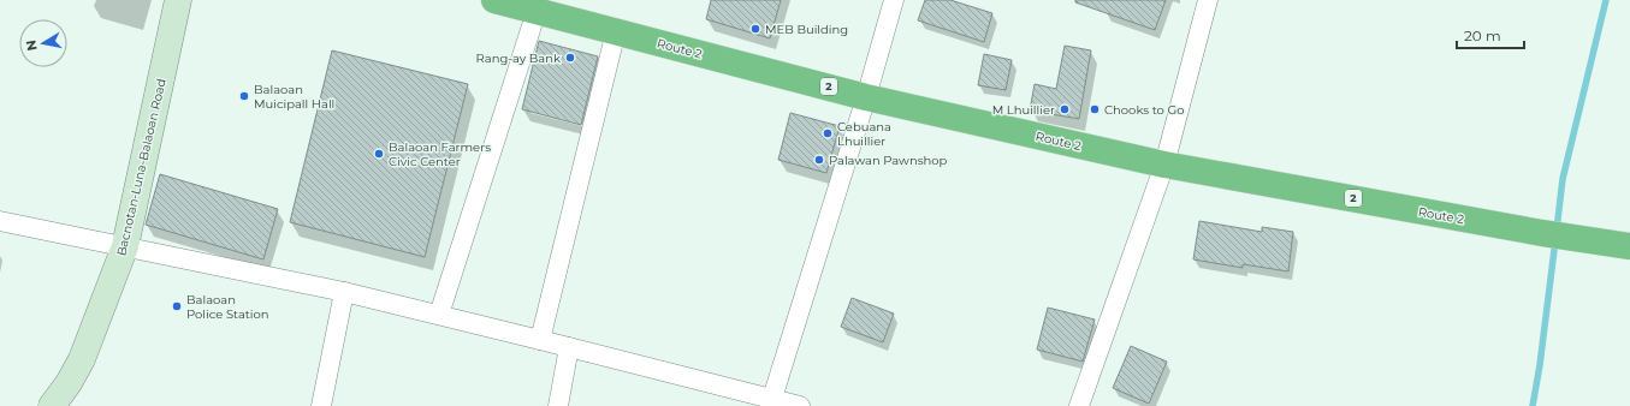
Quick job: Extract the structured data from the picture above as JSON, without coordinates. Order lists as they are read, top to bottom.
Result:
{
  "streets": {
    "highway": ["Route 2", "2"],
    "main road": ["Bacnotan-Luna-Balaoan Road"]
  },
  "places": [
    "MEB Building",
    "Rang-ay Bank",
    "Balaoan Muicipall Hall",
    "M Lhuillier",
    "Chooks to Go",
    "Cebuana Lhuillier",
    "Balaoan Farmers Civic Center",
    "Palawan Pawnshop",
    "Balaoan Police Station"
  ],
  "scale_bar": "20 m",
  "north": "left"
}
